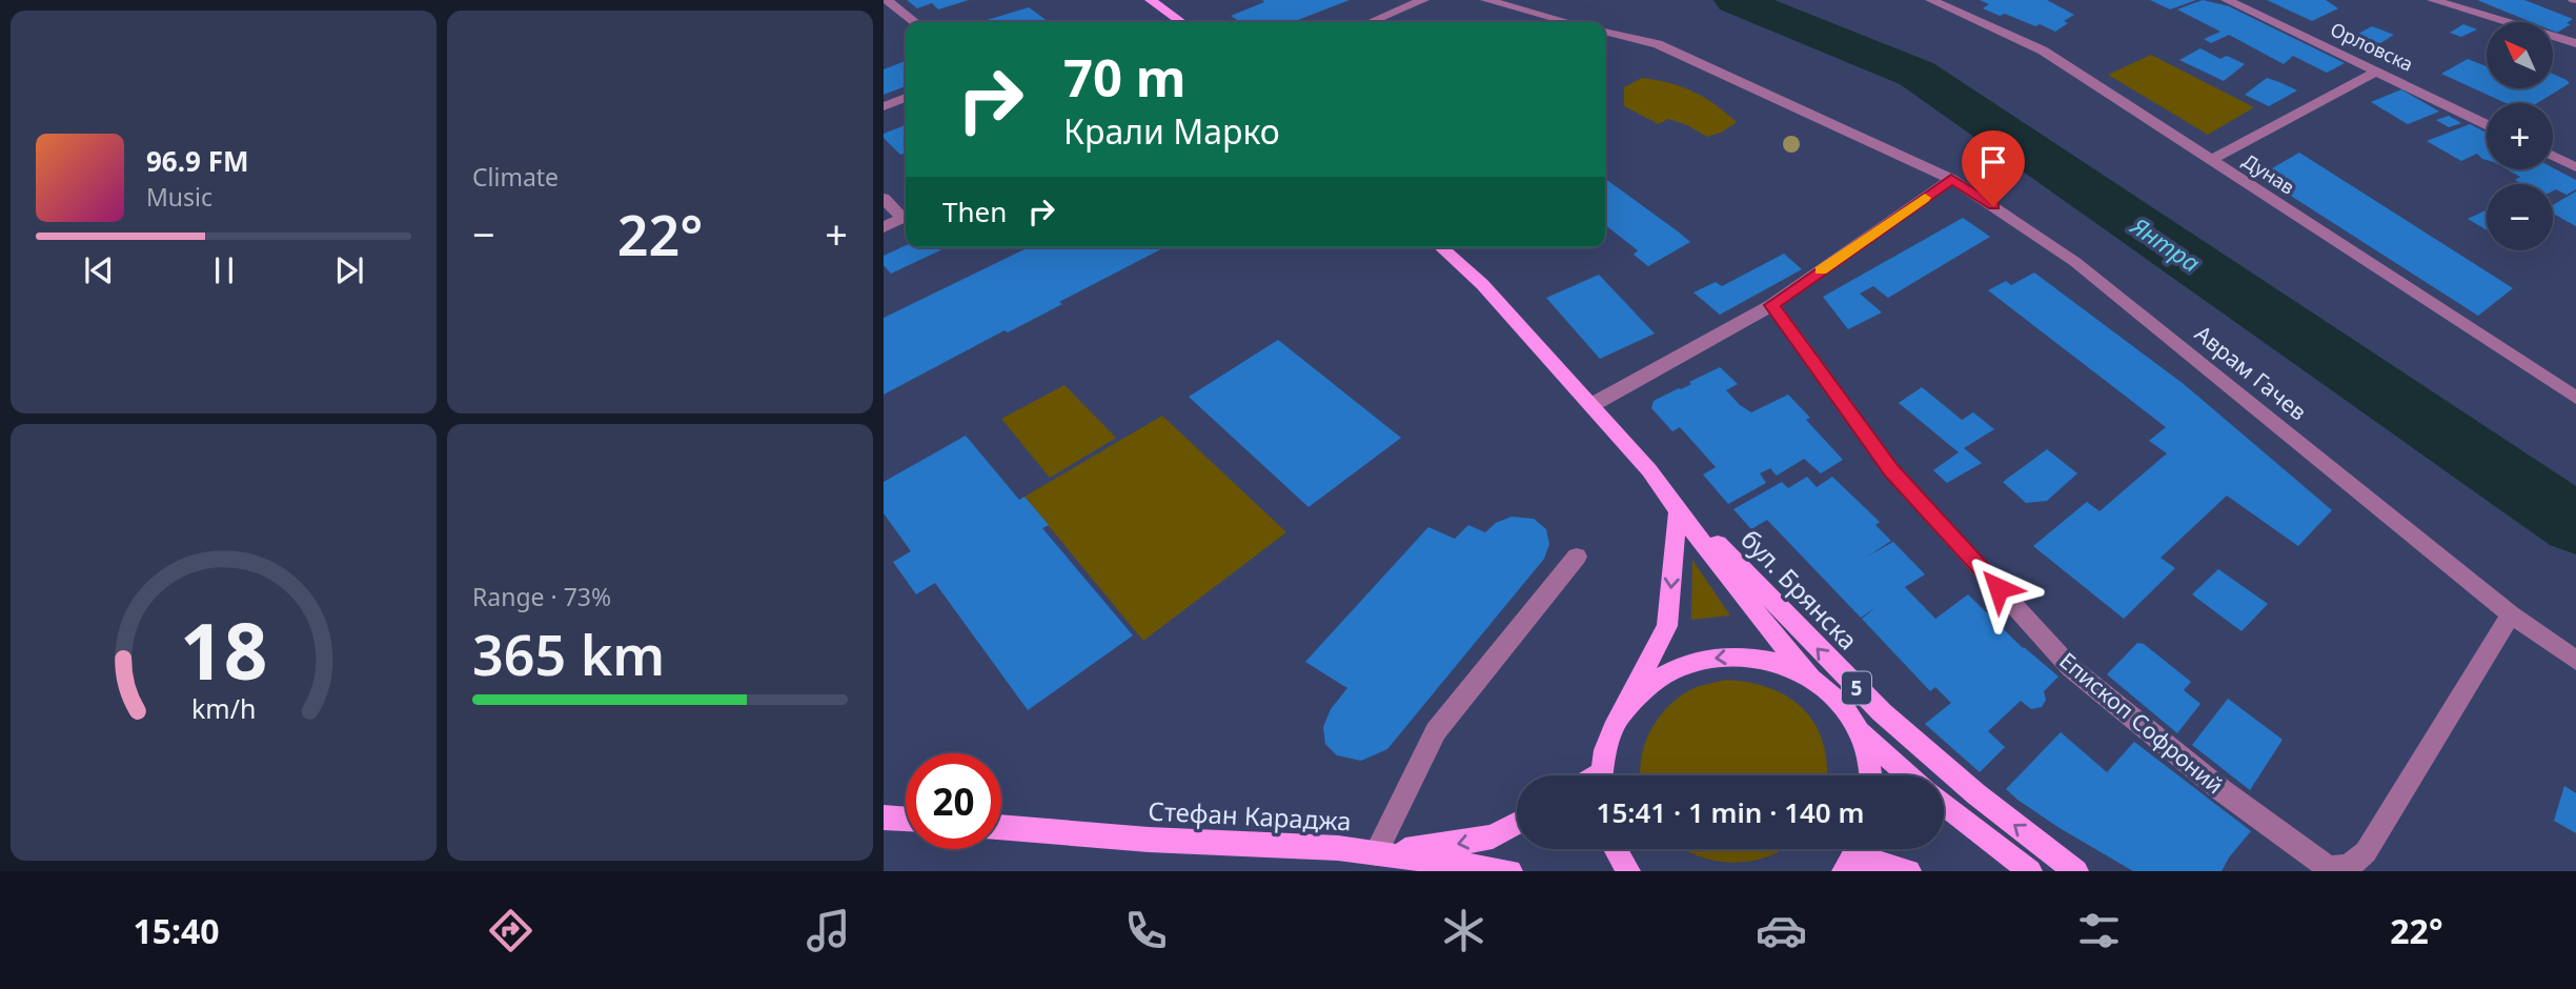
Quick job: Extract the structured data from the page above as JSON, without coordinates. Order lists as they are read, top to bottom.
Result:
{
  "streets": {
    "main road": ["бул. Брянска", "5", "Стефан Караджа"],
    "street": [
      "Орловска",
      "Дунав",
      "Аврам Гачев",
      "Епископ Софроний"
    ]
  },
  "crossings": [
    ["Аврам Гачев", "Епископ Софроний"]
  ],
  "water": ["Янтра"],
  "north": "top left",
  "page": {
    "tile": [
      "Climate",
      ["Range · 73%", "365 km"]
    ],
    "map_buttons": ["+", "−"],
    "turn": ["70 m", "Крали Марко"],
    "song": ["96.9 FM", "Music"],
    "then": "Then",
    "heat": ["−", "22°", "+"],
    "limit": "20",
    "trip": "15:41 · 1 min · 140 m",
    "tabs": ["15:40", "22°"],
    "gauge": ["18", "km/h"]
  }
}
